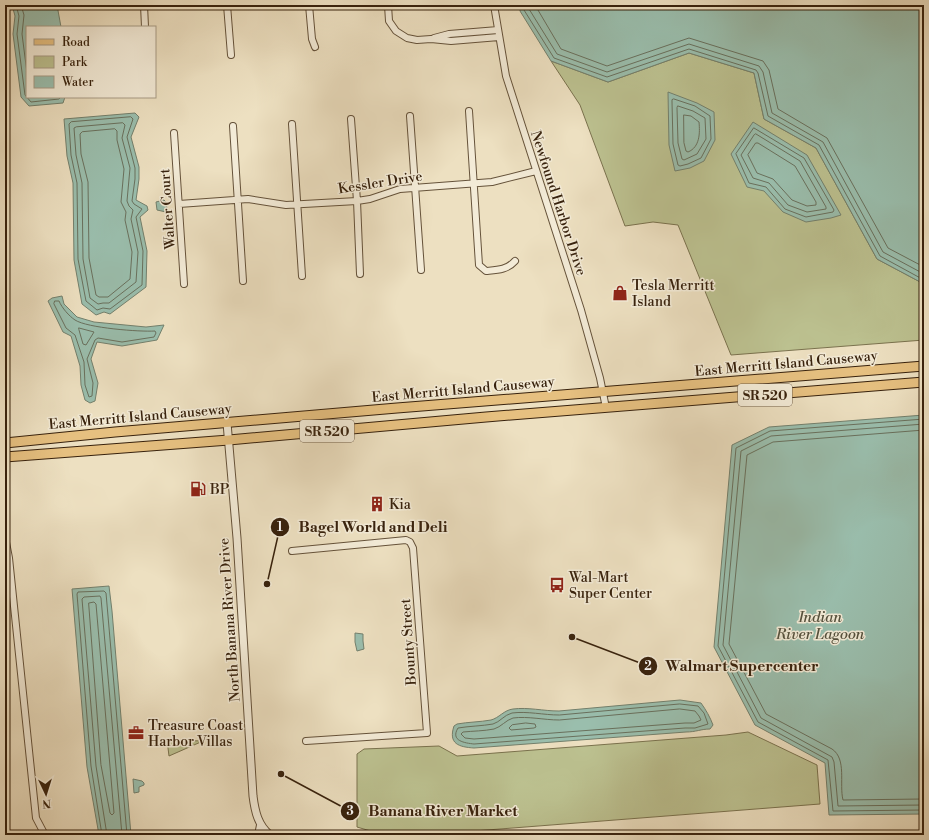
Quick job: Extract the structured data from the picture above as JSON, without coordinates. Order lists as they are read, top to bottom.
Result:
{
  "streets": {
    "main road": ["East Merritt Island Causeway", "SR 520"],
    "street": [
      "Kessler Drive",
      "Newfound Harbor Drive",
      "Walter Court",
      "North Banana River Drive",
      "Bounty Street"
    ]
  },
  "crossings": [
    ["Kessler Drive", "Newfound Harbor Drive"],
    ["Kessler Drive", "Walter Court"],
    ["Newfound Harbor Drive", "East Merritt Island Causeway"],
    ["Newfound Harbor Drive", "SR 520"],
    ["East Merritt Island Causeway", "North Banana River Drive"],
    ["SR 520", "North Banana River Drive"]
  ],
  "water": ["Indian River Lagoon"],
  "places": {
    "shop": ["Tesla Merritt Island"],
    "fuel station": ["BP"],
    "building": ["Kia"],
    "other": ["Bagel World and Deli", "Walmart Supercenter", "Banana River Market"],
    "bus stop": ["Wal-Mart Super Center"],
    "office": ["Treasure Coast Harbor Villas"]
  },
  "legend": ["Road", "Park", "Water"],
  "north": "bottom"
}
